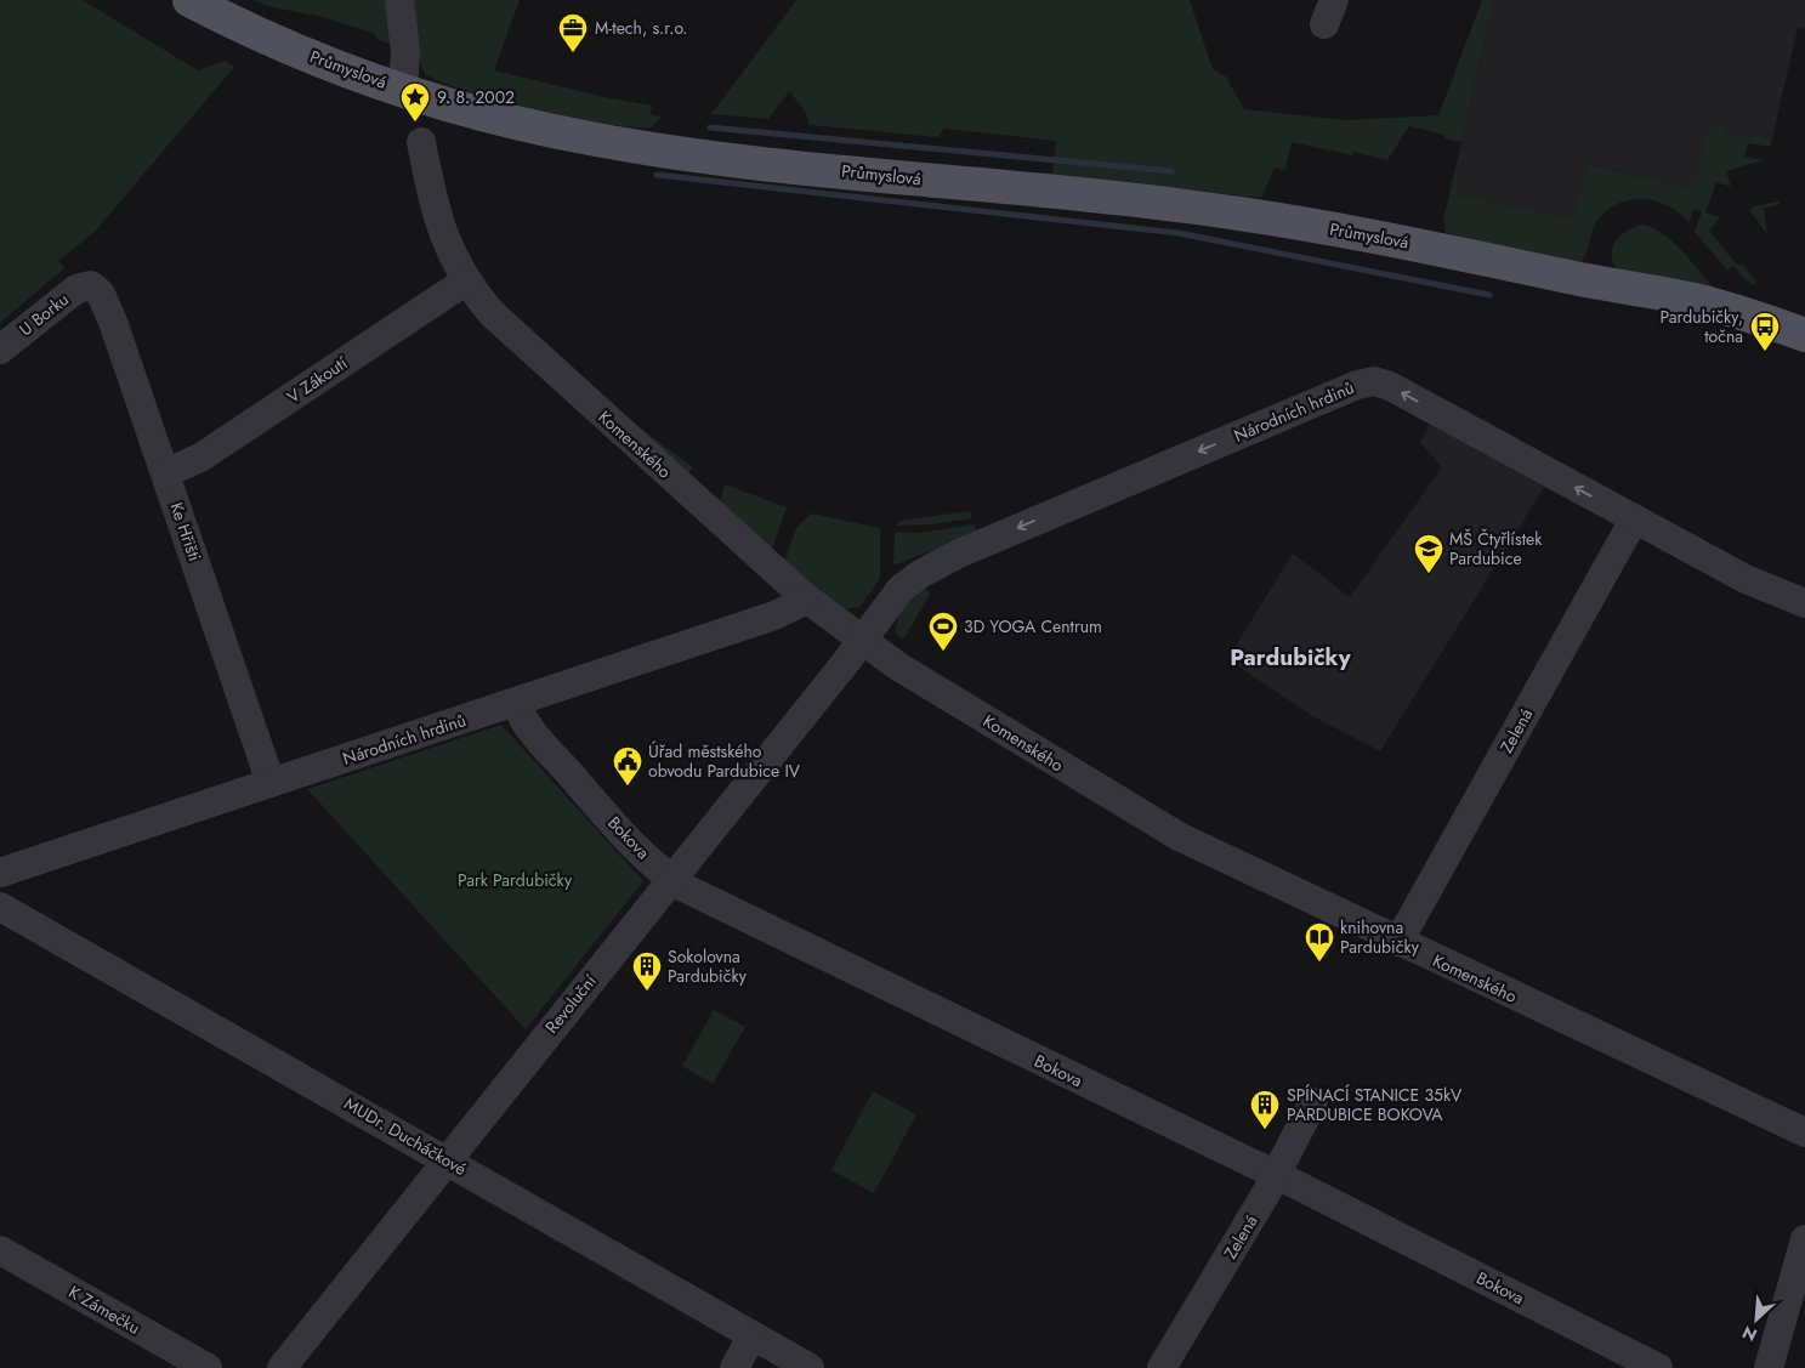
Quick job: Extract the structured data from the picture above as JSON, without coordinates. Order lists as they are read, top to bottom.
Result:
{
  "streets": {
    "main road": ["Průmyslová"],
    "street": [
      "U Borku",
      "V Zákoutí",
      "Národních hrdinů",
      "Komenského",
      "Ke Hřišti",
      "Zelená",
      "Bokova",
      "Revoluční",
      "MUDr. Ducháčkové",
      "K Zámečku"
    ]
  },
  "crossings": [
    ["U Borku", "Ke Hřišti"],
    ["V Zákoutí", "Komenského"],
    ["V Zákoutí", "Ke Hřišti"],
    ["Národních hrdinů", "Komenského"],
    ["Národních hrdinů", "Ke Hřišti"],
    ["Národních hrdinů", "Zelená"],
    ["Národních hrdinů", "Bokova"],
    ["Národních hrdinů", "Revoluční"],
    ["Komenského", "Zelená"],
    ["Komenského", "Revoluční"],
    ["Zelená", "Bokova"],
    ["Bokova", "Revoluční"],
    ["Revoluční", "MUDr. Ducháčkové"]
  ],
  "one_way": ["Národních hrdinů"],
  "districts": ["Pardubičky"],
  "parks": ["Park Pardubičky"],
  "places": {
    "office": ["M-tech, s.r.o."],
    "place": ["9. 8. 2002"],
    "bus stop": ["Pardubičky, točna"],
    "school or university": ["MŠ Čtyřlístek Pardubice"],
    "sports": ["3D YOGA Centrum"],
    "public building": ["Úřad městského obvodu Pardubice IV"],
    "library": ["knihovna Pardubičky"],
    "building": ["Sokolovna Pardubičky", "SPÍNACÍ STANICE 35kV PARDUBICE BOKOVA"]
  },
  "north": "bottom left"
}
